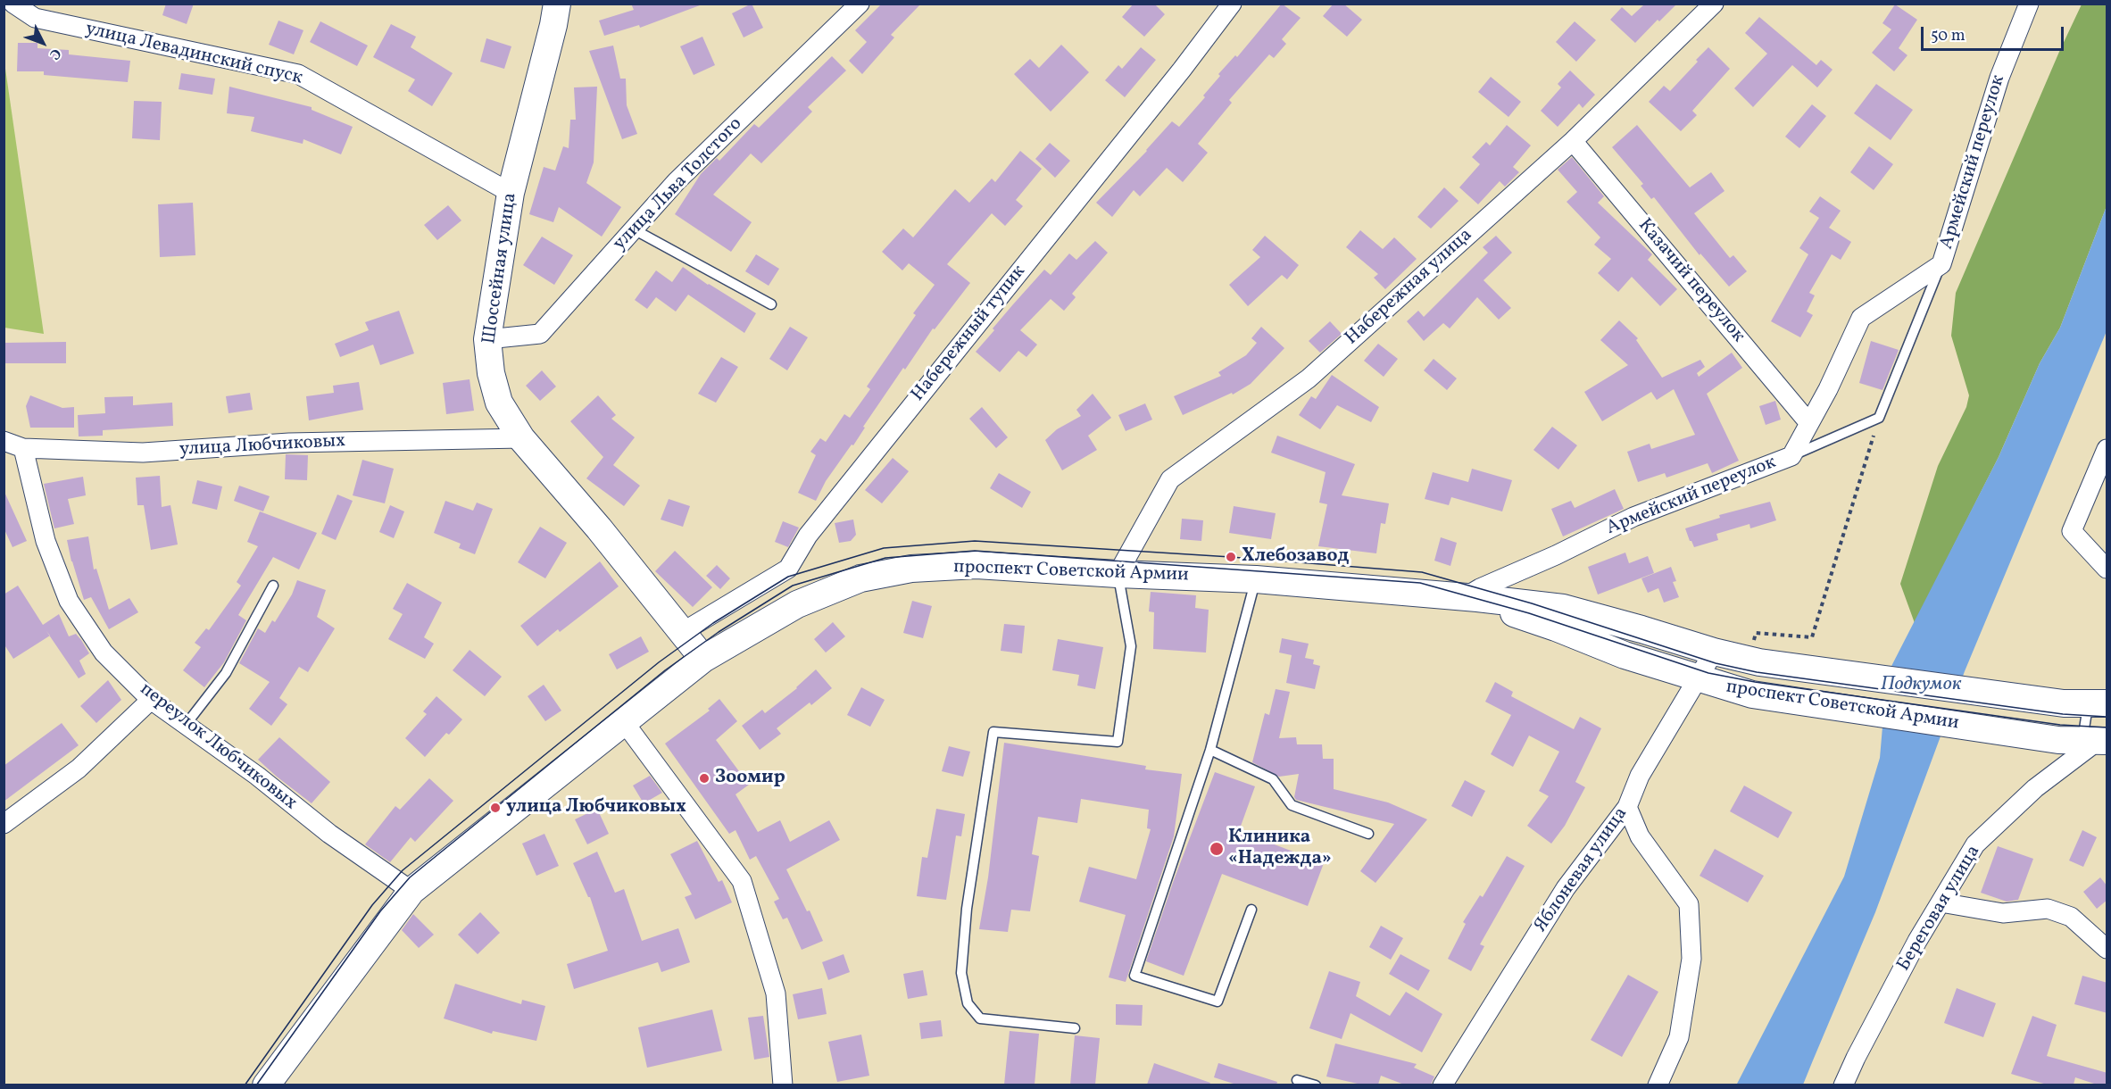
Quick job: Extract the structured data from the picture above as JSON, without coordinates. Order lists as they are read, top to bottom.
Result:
{
  "streets": {
    "main road": ["Шоссейная улица", "проспект Советской Армии"],
    "street": [
      "улица Левадинский спуск",
      "Армейский переулок",
      "улица Льва Толстого",
      "Казачий переулок",
      "Набережная улица",
      "Набережный тупик",
      "улица Любчиковых",
      "переулок Любчиковых",
      "Яблоневая улица",
      "Береговая улица"
    ]
  },
  "crossings": [
    ["улица Левадинский спуск", "Шоссейная улица"],
    ["Армейский переулок", "Казачий переулок"],
    ["Армейский переулок", "проспект Советской Армии"],
    ["улица Льва Толстого", "Шоссейная улица"],
    ["Шоссейная улица", "Набережный тупик"],
    ["Шоссейная улица", "улица Любчиковых"],
    ["Шоссейная улица", "проспект Советской Армии"],
    ["Казачий переулок", "Набережная улица"],
    ["Набережная улица", "проспект Советской Армии"],
    ["улица Любчиковых", "переулок Любчиковых"],
    ["проспект Советской Армии", "переулок Любчиковых"],
    ["проспект Советской Армии", "Яблоневая улица"],
    ["проспект Советской Армии", "Береговая улица"]
  ],
  "water": ["Подкумок"],
  "places": [
    "Хлебозавод",
    "Зоомир",
    "улица Любчиковых",
    "Клиника «Надежда»"
  ],
  "scale_bar": "50 m",
  "north": "bottom right"
}
